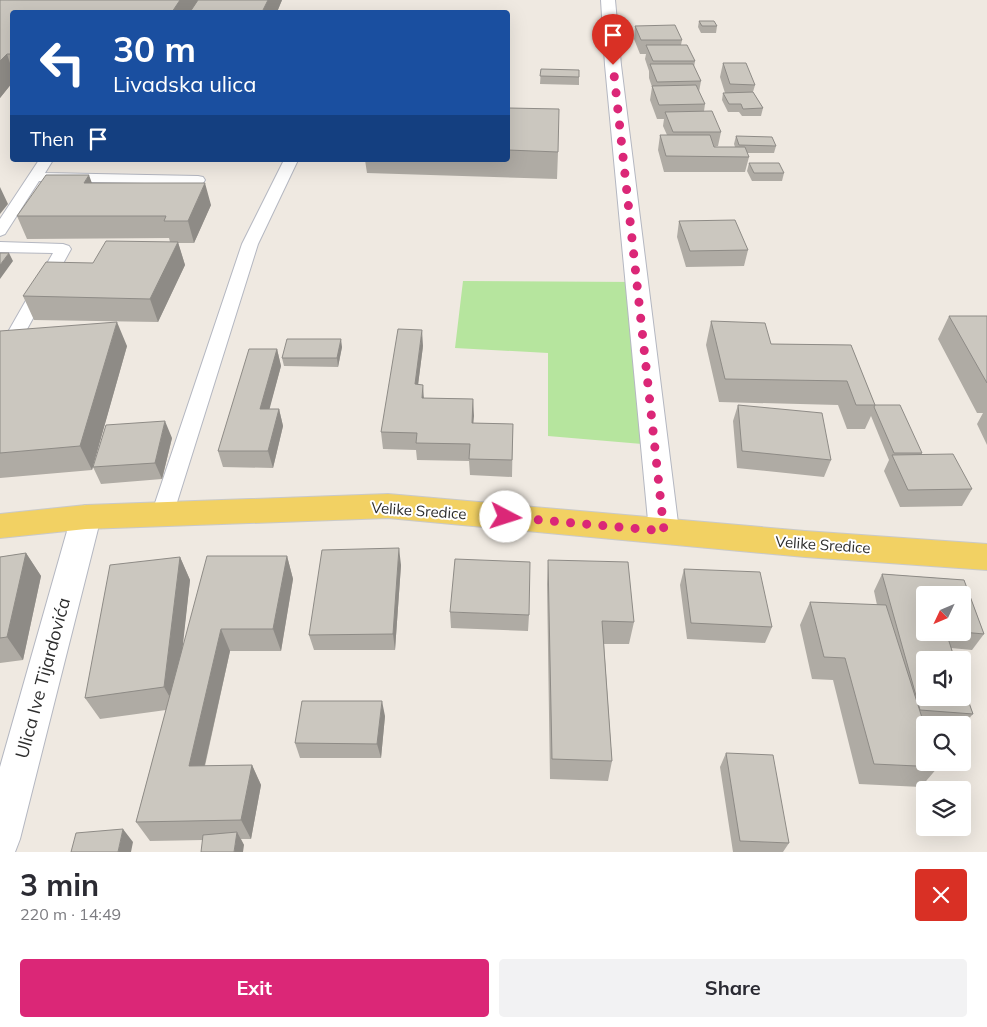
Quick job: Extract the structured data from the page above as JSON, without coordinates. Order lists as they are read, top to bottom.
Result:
{
  "streets": {
    "main road": ["Velike Sredice"],
    "street": ["Ulica Ive Tijardovića"]
  },
  "crossings": [
    ["Velike Sredice", "Ulica Ive Tijardovića"]
  ],
  "north": "bottom left",
  "page": {
    "turn": ["30 m", "Livadska ulica"],
    "then": "Then",
    "heading": ["3 min", "220 m · 14:49"],
    "buttons": ["Exit", "Share"]
  }
}
